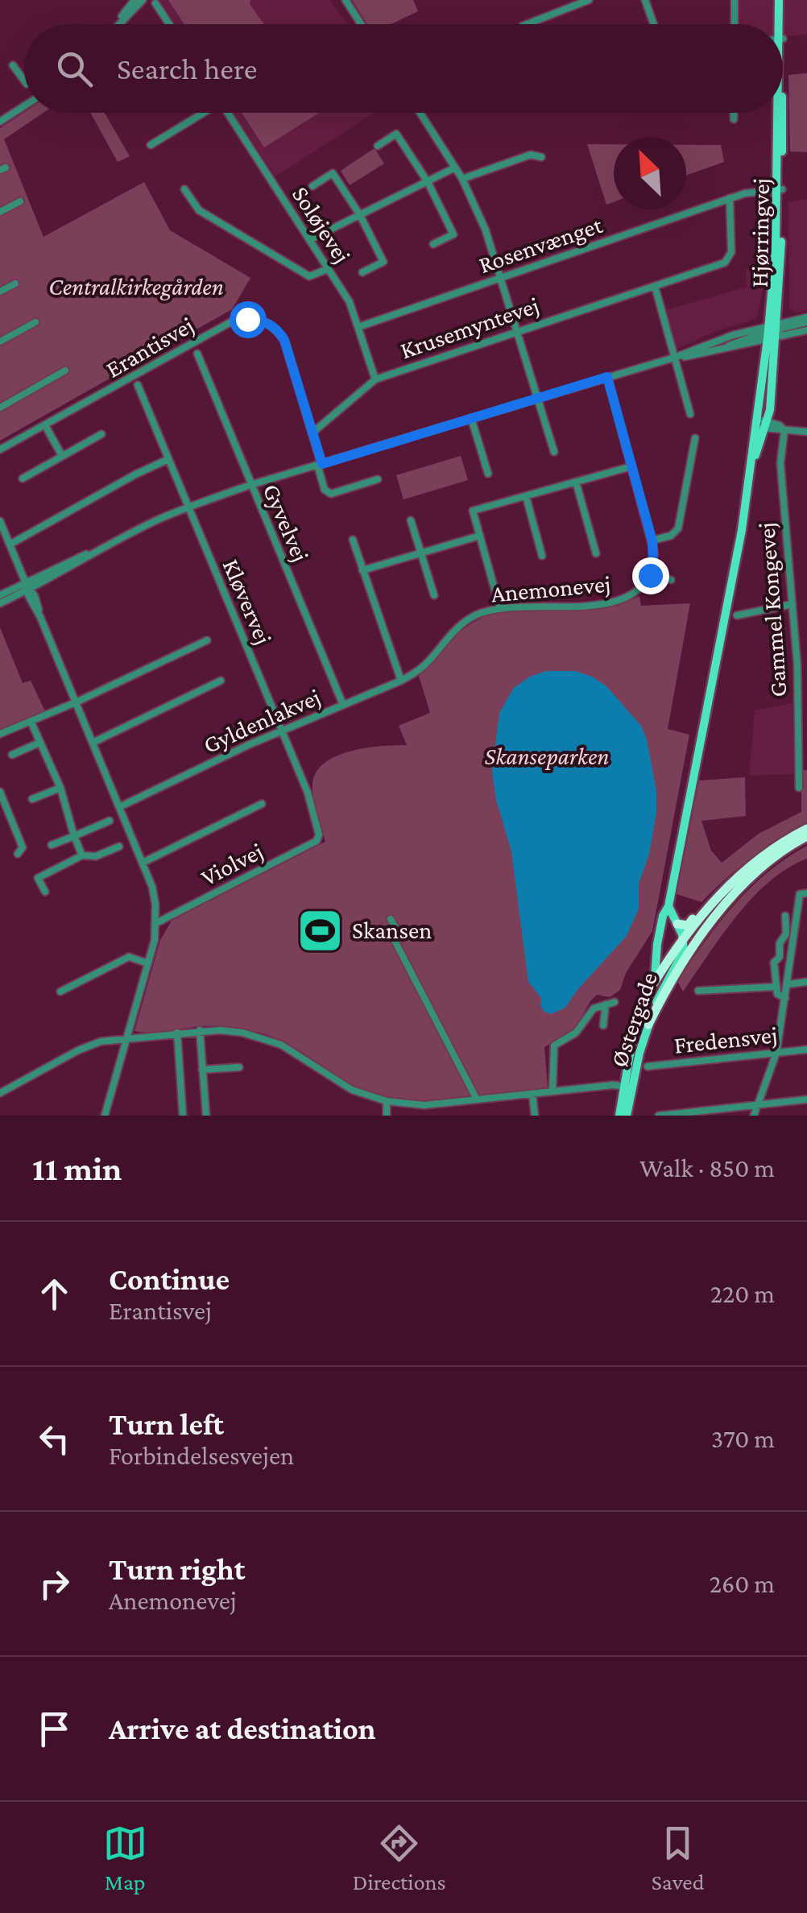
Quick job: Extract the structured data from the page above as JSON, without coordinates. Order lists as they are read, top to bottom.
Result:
{
  "streets": {
    "main road": ["Hjørringvej", "Østergade"],
    "street": [
      "Soløjevej",
      "Rosenvænget",
      "Krusemyntevej",
      "Erantisvej",
      "Gyvelvej",
      "Anemonevej",
      "Kløvervej",
      "Gammel Kongevej",
      "Gyldenlakvej",
      "Violvej",
      "Fredensvej"
    ]
  },
  "crossings": [
    ["Soløjevej", "Rosenvænget"],
    ["Soløjevej", "Krusemyntevej"],
    ["Hjørringvej", "Rosenvænget"],
    ["Hjørringvej", "Østergade"],
    ["Rosenvænget", "Krusemyntevej"],
    ["Krusemyntevej", "Erantisvej"],
    ["Gyvelvej", "Gyldenlakvej"],
    ["Anemonevej", "Gyldenlakvej"],
    ["Kløvervej", "Gyldenlakvej"],
    ["Kløvervej", "Violvej"]
  ],
  "parks": ["Centralkirkegården", "Skanseparken"],
  "places": {
    "sports": ["Skansen"]
  },
  "north": "top left",
  "page": {
    "search": "Search here",
    "heading": ["11 min", "Walk · 850 m"],
    "list": [
      ["Continue", "Erantisvej", "220 m"],
      ["Turn left", "Forbindelsesvejen", "370 m"],
      ["Turn right", "Anemonevej", "260 m"],
      "Arrive at destination"
    ],
    "nav": ["Map", "Directions", "Saved"]
  }
}
